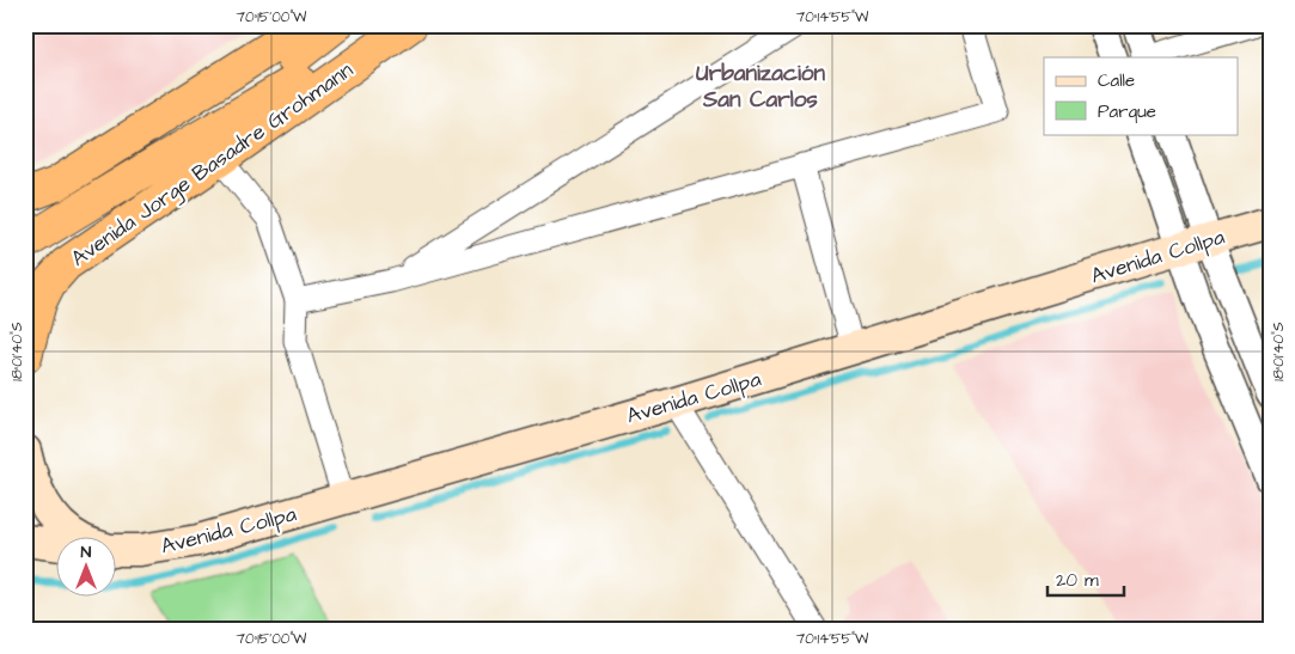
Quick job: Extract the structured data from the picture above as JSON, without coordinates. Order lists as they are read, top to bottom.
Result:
{
  "streets": {
    "highway": ["Avenida Jorge Basadre Grohmann"],
    "main road": ["Avenida Collpa"]
  },
  "districts": ["Urbanización San Carlos"],
  "legend": ["Calle", "Parque"],
  "scale_bar": "20 m",
  "north": "top",
  "coordinates": ["70°15'00\"W", "70°14'55\"W", "18°01'40\"S"]
}
